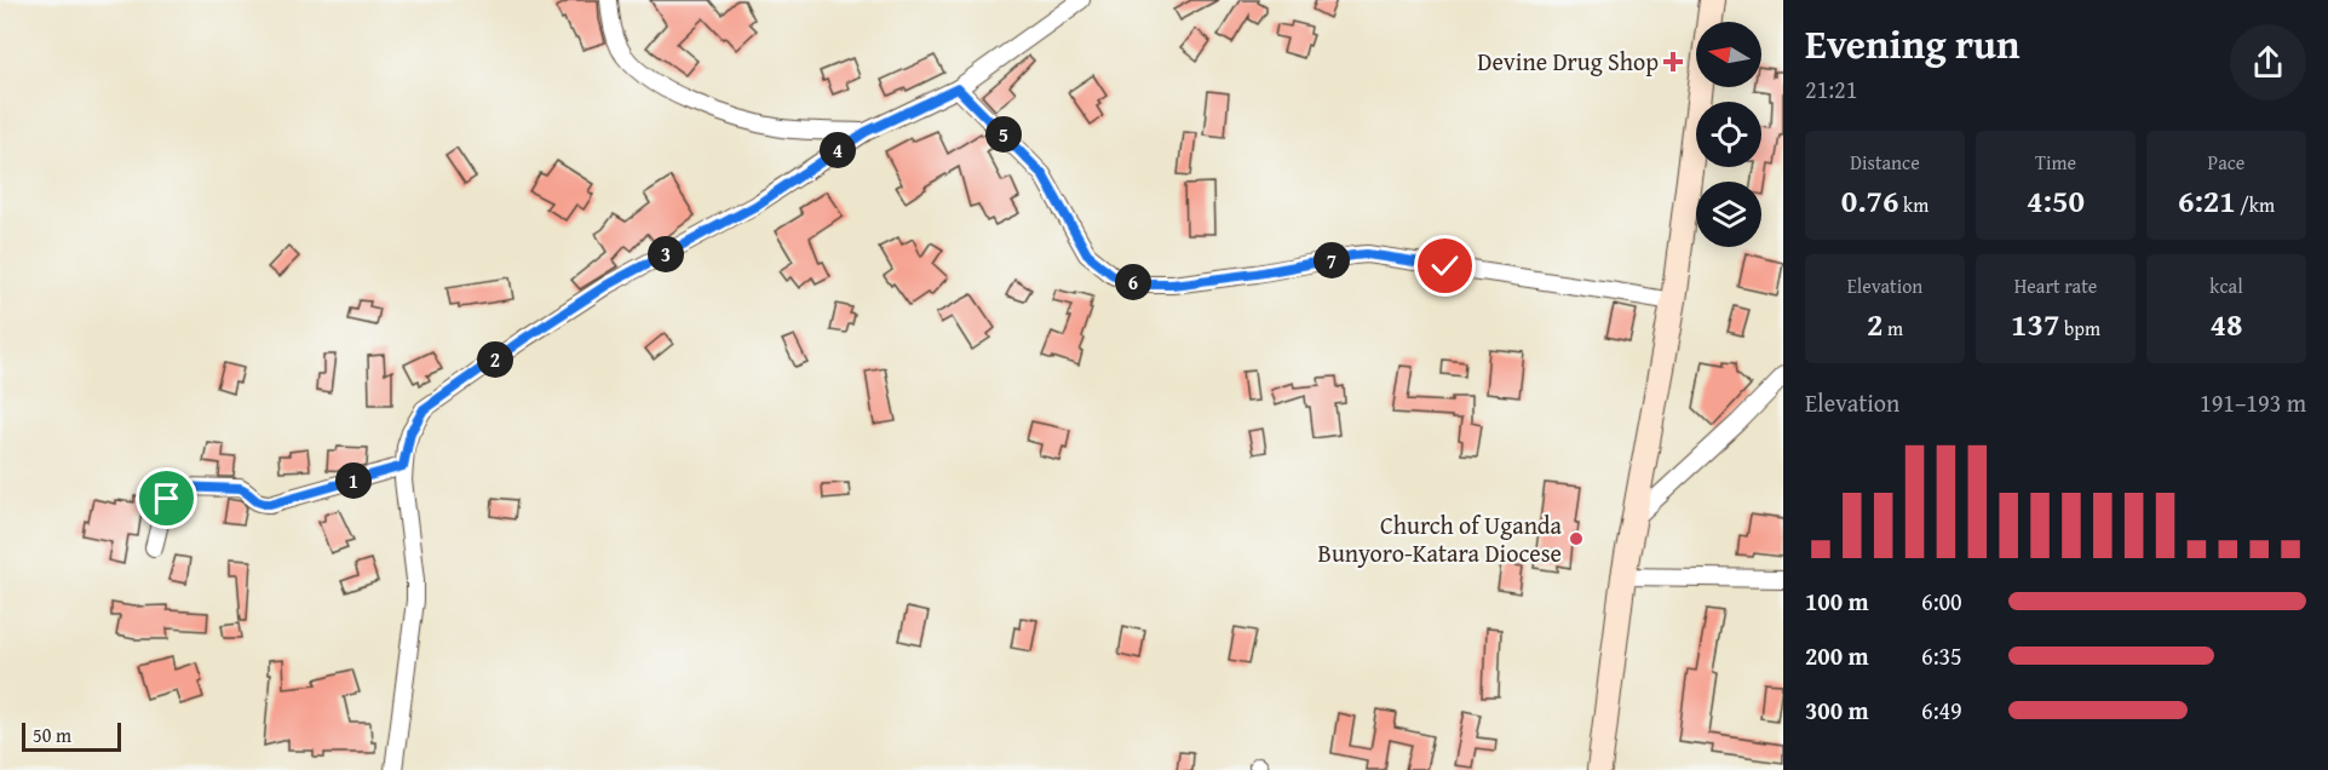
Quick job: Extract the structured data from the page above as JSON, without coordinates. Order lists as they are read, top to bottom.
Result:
{
  "places": {
    "health": ["Devine Drug Shop"],
    "other": ["Church of Uganda Bunyoro-Katara Diocese"]
  },
  "scale_bar": "50 m",
  "north": "left",
  "page": {
    "heading": ["Evening run", "21:21"],
    "pins": [
      "5",
      "4",
      "3",
      "7",
      "6",
      "2",
      "1"
    ],
    "stats": [
      ["Distance", "0.76 km"],
      ["Time", "4:50"],
      ["Pace", "6:21 /km"],
      ["Elevation", "2 m"],
      ["Heart rate", "137 bpm"],
      ["kcal", "48"]
    ],
    "chart": ["Elevation", "191–193 m"],
    "list": [
      {
        "name": "100 m",
        "note": "6:00"
      },
      {
        "name": "200 m",
        "note": "6:35"
      },
      {
        "name": "300 m",
        "note": "6:49"
      }
    ],
    "scale": "50 m"
  }
}
